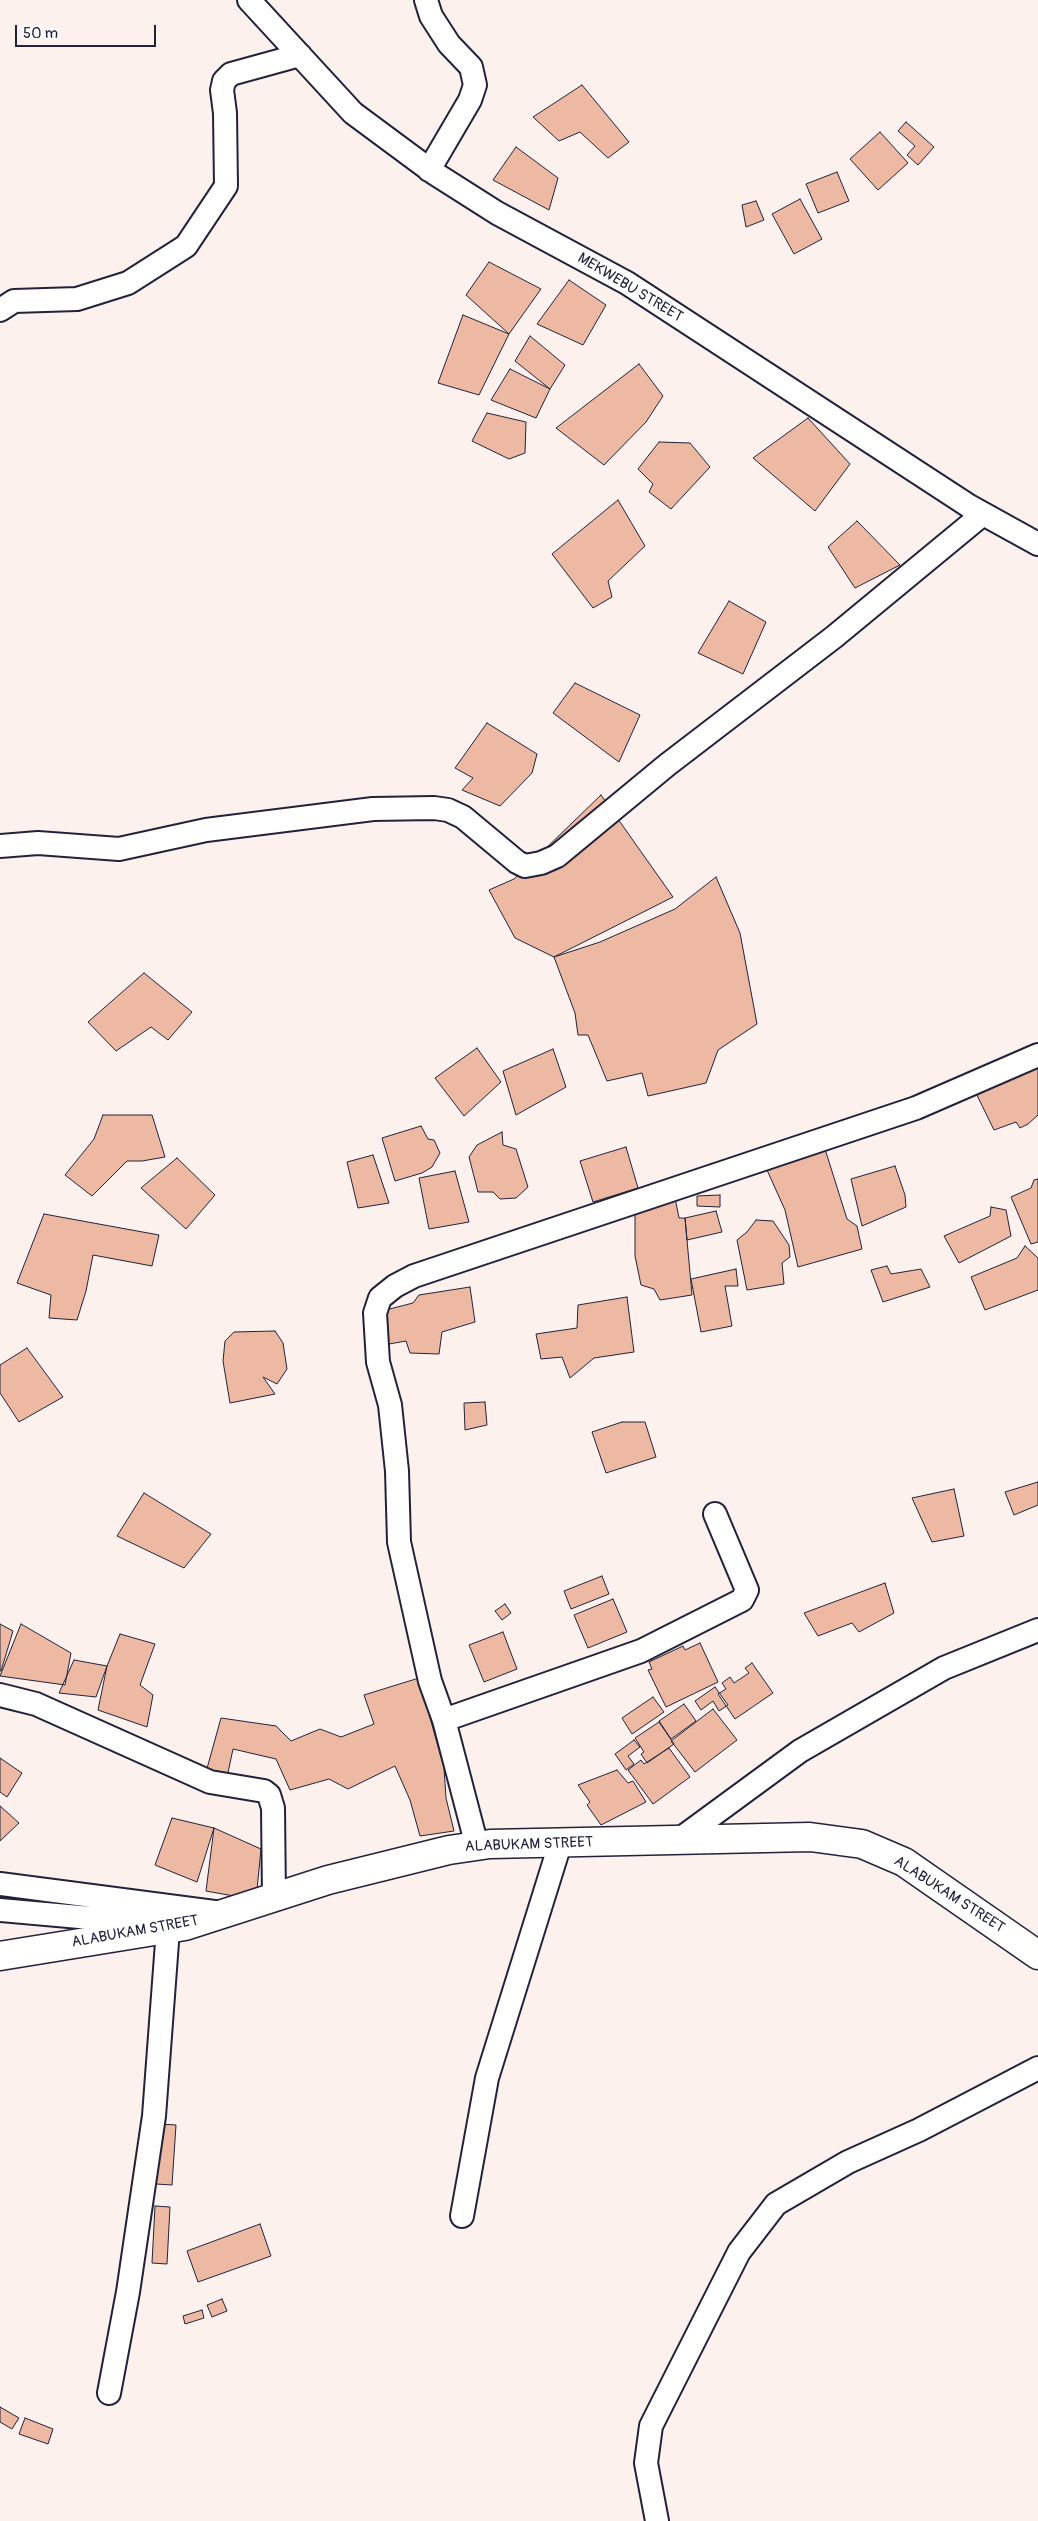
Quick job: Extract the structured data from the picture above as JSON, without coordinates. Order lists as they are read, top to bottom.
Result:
{
  "streets": {
    "street": ["MEKWEBU STREET", "ALABUKAM STREET"]
  },
  "scale_bar": "50 m"
}
